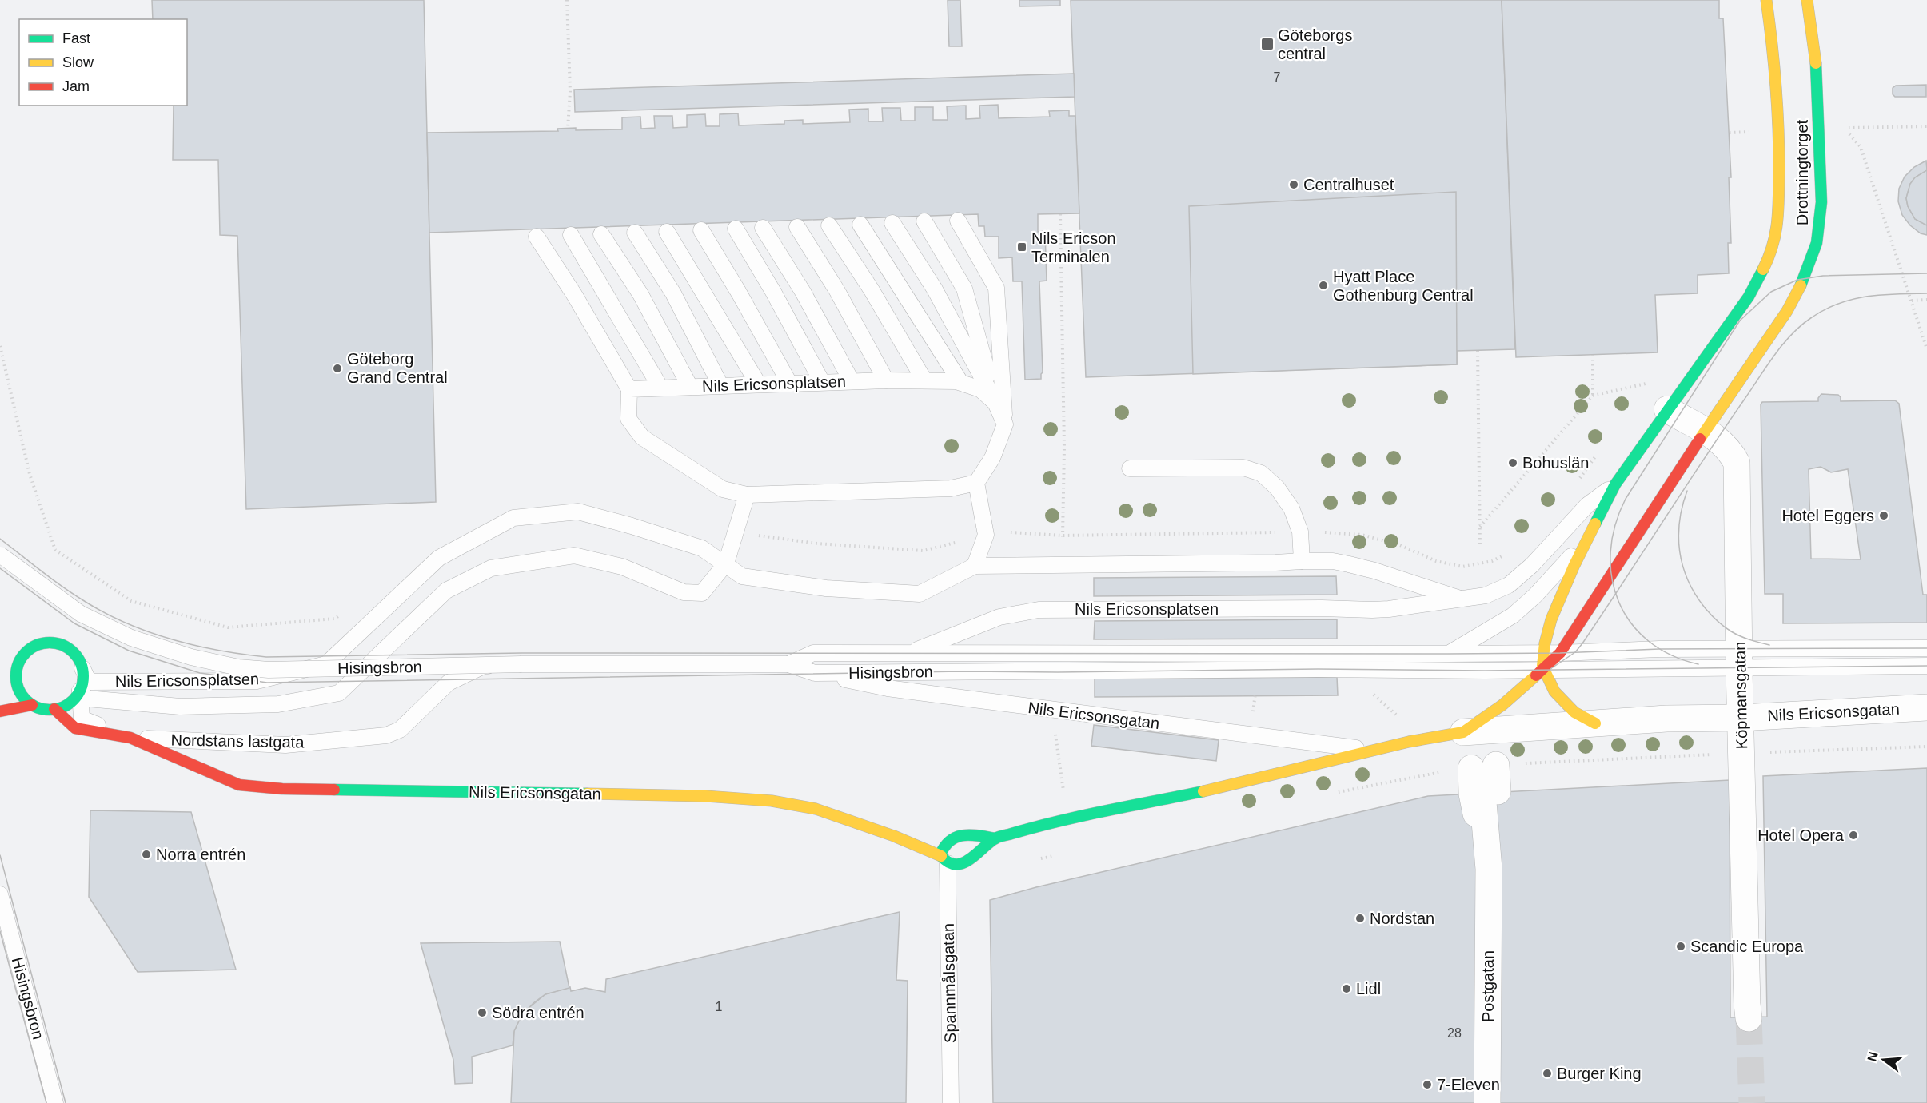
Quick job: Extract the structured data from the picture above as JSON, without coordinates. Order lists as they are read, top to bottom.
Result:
{
  "streets": {
    "main road": ["Drottningtorget", "Nils Ericsonsgatan"],
    "street": ["Köpmansgatan", "Postgatan"],
    "lane": [
      "Nils Ericsonsplatsen",
      "Hisingsbron",
      "Nordstans lastgata",
      "Spannmålsgatan"
    ]
  },
  "crossings": [
    ["Drottningtorget", "Köpmansgatan"],
    ["Drottningtorget", "Nils Ericsonsgatan"],
    ["Nils Ericsonsplatsen", "Hisingsbron"],
    ["Nils Ericsonsplatsen", "Nils Ericsonsgatan"],
    ["Hisingsbron", "Köpmansgatan"],
    ["Hisingsbron", "Nils Ericsonsgatan"],
    ["Hisingsbron", "Nordstans lastgata"],
    ["Köpmansgatan", "Nils Ericsonsgatan"],
    ["Nils Ericsonsgatan", "Nordstans lastgata"],
    ["Nils Ericsonsgatan", "Spannmålsgatan"]
  ],
  "places": {
    "transit": ["Göteborgs central", "Nils Ericson Terminalen"],
    "other": [
      "Centralhuset",
      "Hyatt Place Gothenburg Central",
      "Göteborg Grand Central",
      "Bohuslän",
      "Hotel Eggers",
      "Hotel Opera",
      "Norra entrén",
      "Nordstan",
      "Scandic Europa",
      "Lidl",
      "Södra entrén",
      "Burger King",
      "7-Eleven"
    ]
  },
  "house_numbers": ["7", "1", "28"],
  "legend": ["Fast", "Slow", "Jam"],
  "north": "left"
}
